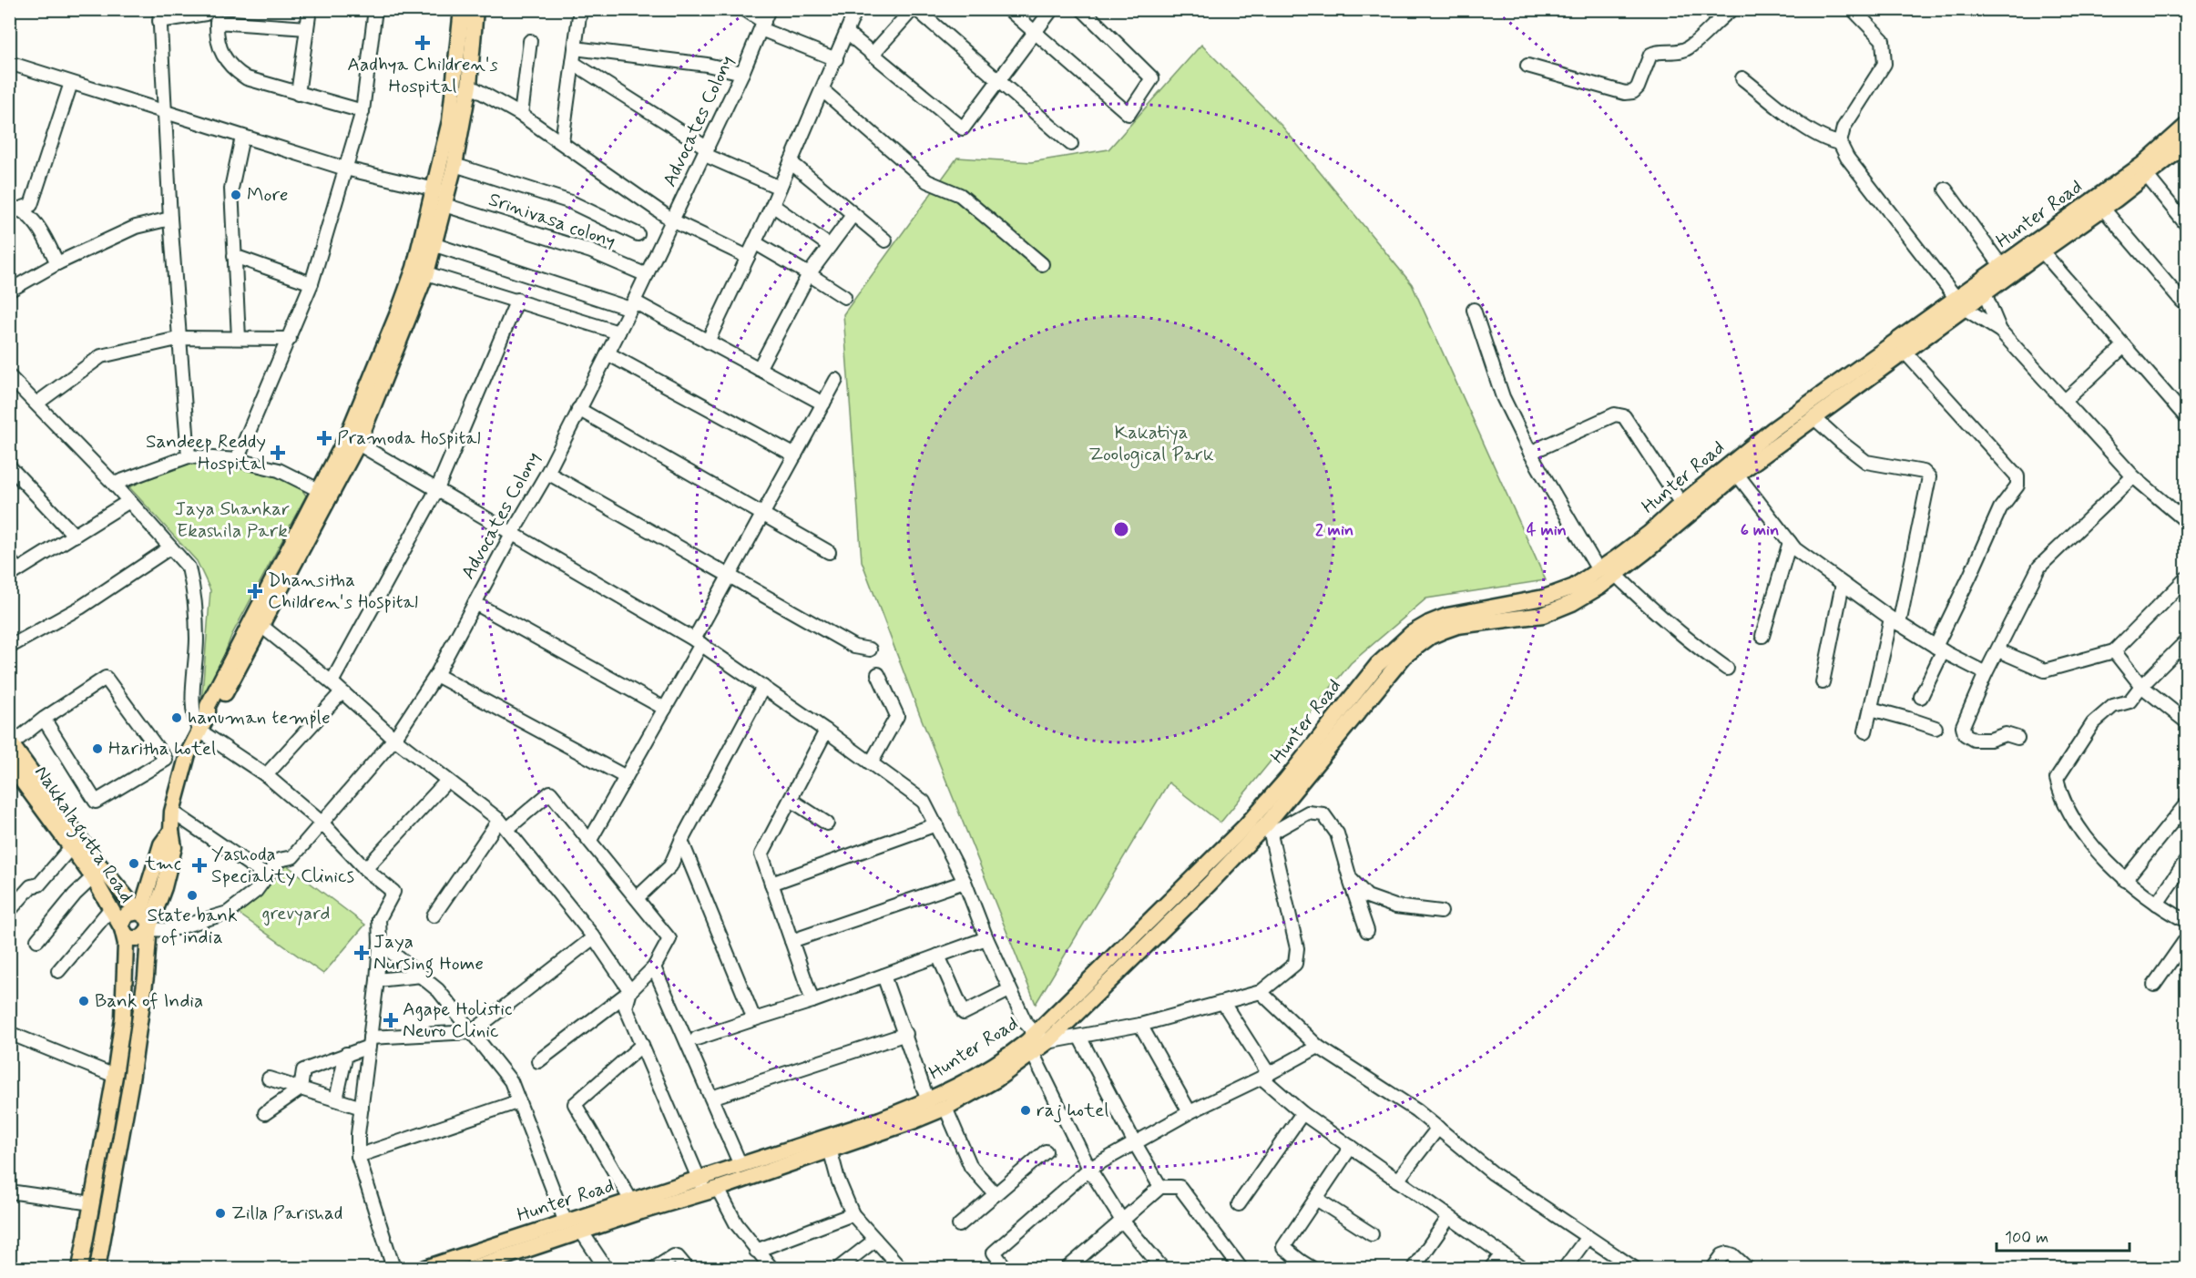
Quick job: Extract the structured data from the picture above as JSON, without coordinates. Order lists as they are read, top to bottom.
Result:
{
  "streets": {
    "main road": ["Hunter Road", "Nakkalagutta Road"],
    "street": ["Advocates Colony", "Srinivasa colony"]
  },
  "crossings": [
    ["Advocates Colony", "Srinivasa colony"],
    ["Advocates Colony", "Nakkalagutta Road"]
  ],
  "parks": ["Kakatiya Zoological Park", "Jaya Shankar Ekashila Park", "grevyard"],
  "places": {
    "health": [
      "Aadhya Children's Hospital",
      "Pramoda Hospital",
      "Sandeep Reddy Hospital",
      "Dhansitha Children's Hospital",
      "Yashoda Speciality Clinics",
      "Jaya Nursing Home",
      "Agape Holistic Neuro Clinic"
    ],
    "other": [
      "More",
      "hanuman temple",
      "Haritha hotel",
      "tmc",
      "State bank of india",
      "Bank of India",
      "raj hotel",
      "Zilla Parishad"
    ]
  },
  "scale_bar": "100 m",
  "rings": ["2 min", "4 min", "6 min"]
}
